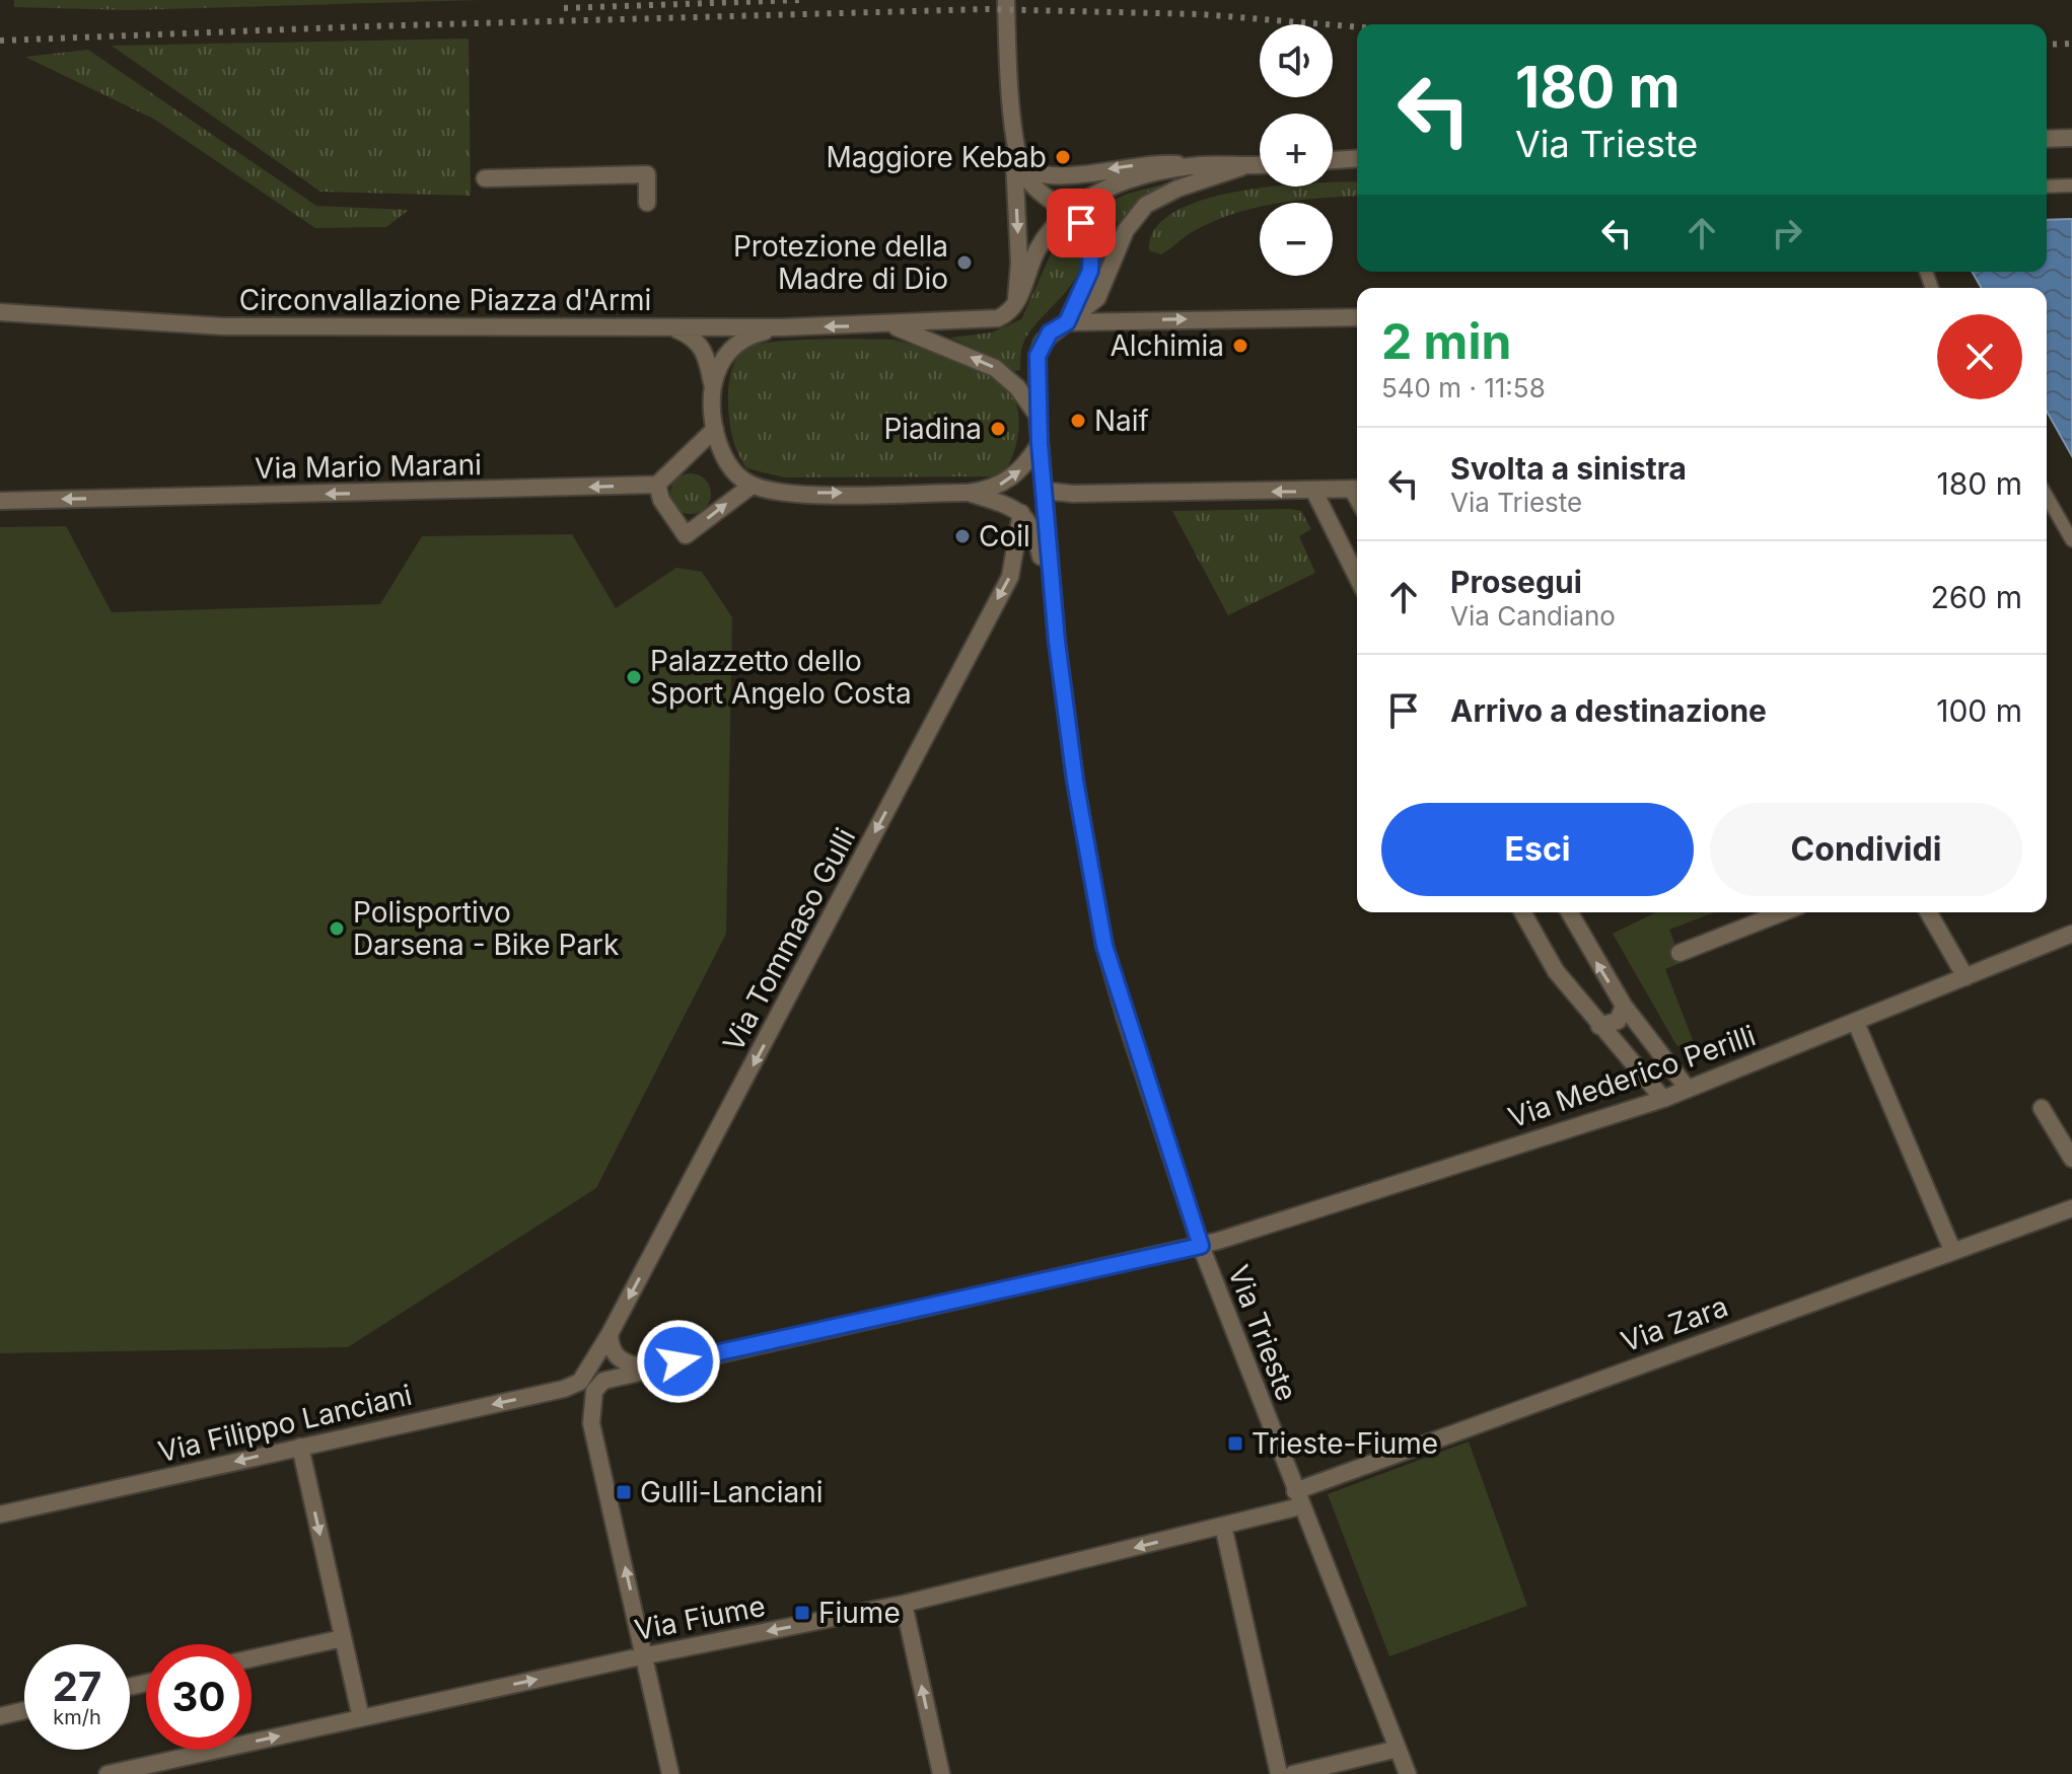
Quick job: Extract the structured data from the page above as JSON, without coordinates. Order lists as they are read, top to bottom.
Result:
{
  "streets": {
    "street": [
      "Circonvallazione Piazza d'Armi",
      "Via Mario Marani",
      "Via Tommaso Gulli",
      "Via Mederico Perilli",
      "Via Zara",
      "Via Trieste",
      "Via Filippo Lanciani",
      "Via Fiume"
    ]
  },
  "crossings": [
    ["Circonvallazione Piazza d'Armi", "Via Trieste"],
    ["Via Tommaso Gulli", "Via Trieste"],
    ["Via Tommaso Gulli", "Via Filippo Lanciani"],
    ["Via Mederico Perilli", "Via Trieste"],
    ["Via Zara", "Via Trieste"],
    ["Via Zara", "Via Fiume"],
    ["Via Trieste", "Via Fiume"]
  ],
  "one_way": ["Via Mario Marani", "Via Tommaso Gulli", "Via Filippo Lanciani"],
  "places": {
    "other": [
      "Maggiore Kebab",
      "Protezione della Madre di Dio",
      "Alchimia",
      "Naif",
      "Piadina",
      "Coil",
      "Palazzetto dello Sport Angelo Costa",
      "Polisportivo Darsena - Bike Park"
    ],
    "transit": ["Trieste-Fiume", "Gulli-Lanciani", "Fiume"]
  },
  "page": {
    "map_buttons": ["+", "−"],
    "turn": ["180 m", "Via Trieste"],
    "heading": ["2 min", "540 m · 11:58"],
    "list": [
      {
        "name": "Svolta a sinistra",
        "note": "Via Trieste",
        "value": "180 m"
      },
      {
        "name": "Prosegui",
        "note": "Via Candiano",
        "value": "260 m"
      },
      {
        "name": "Arrivo a destinazione",
        "value": "100 m"
      }
    ],
    "buttons": ["Esci", "Condividi"],
    "speed": "27 km/h",
    "limit": "30"
  }
}
